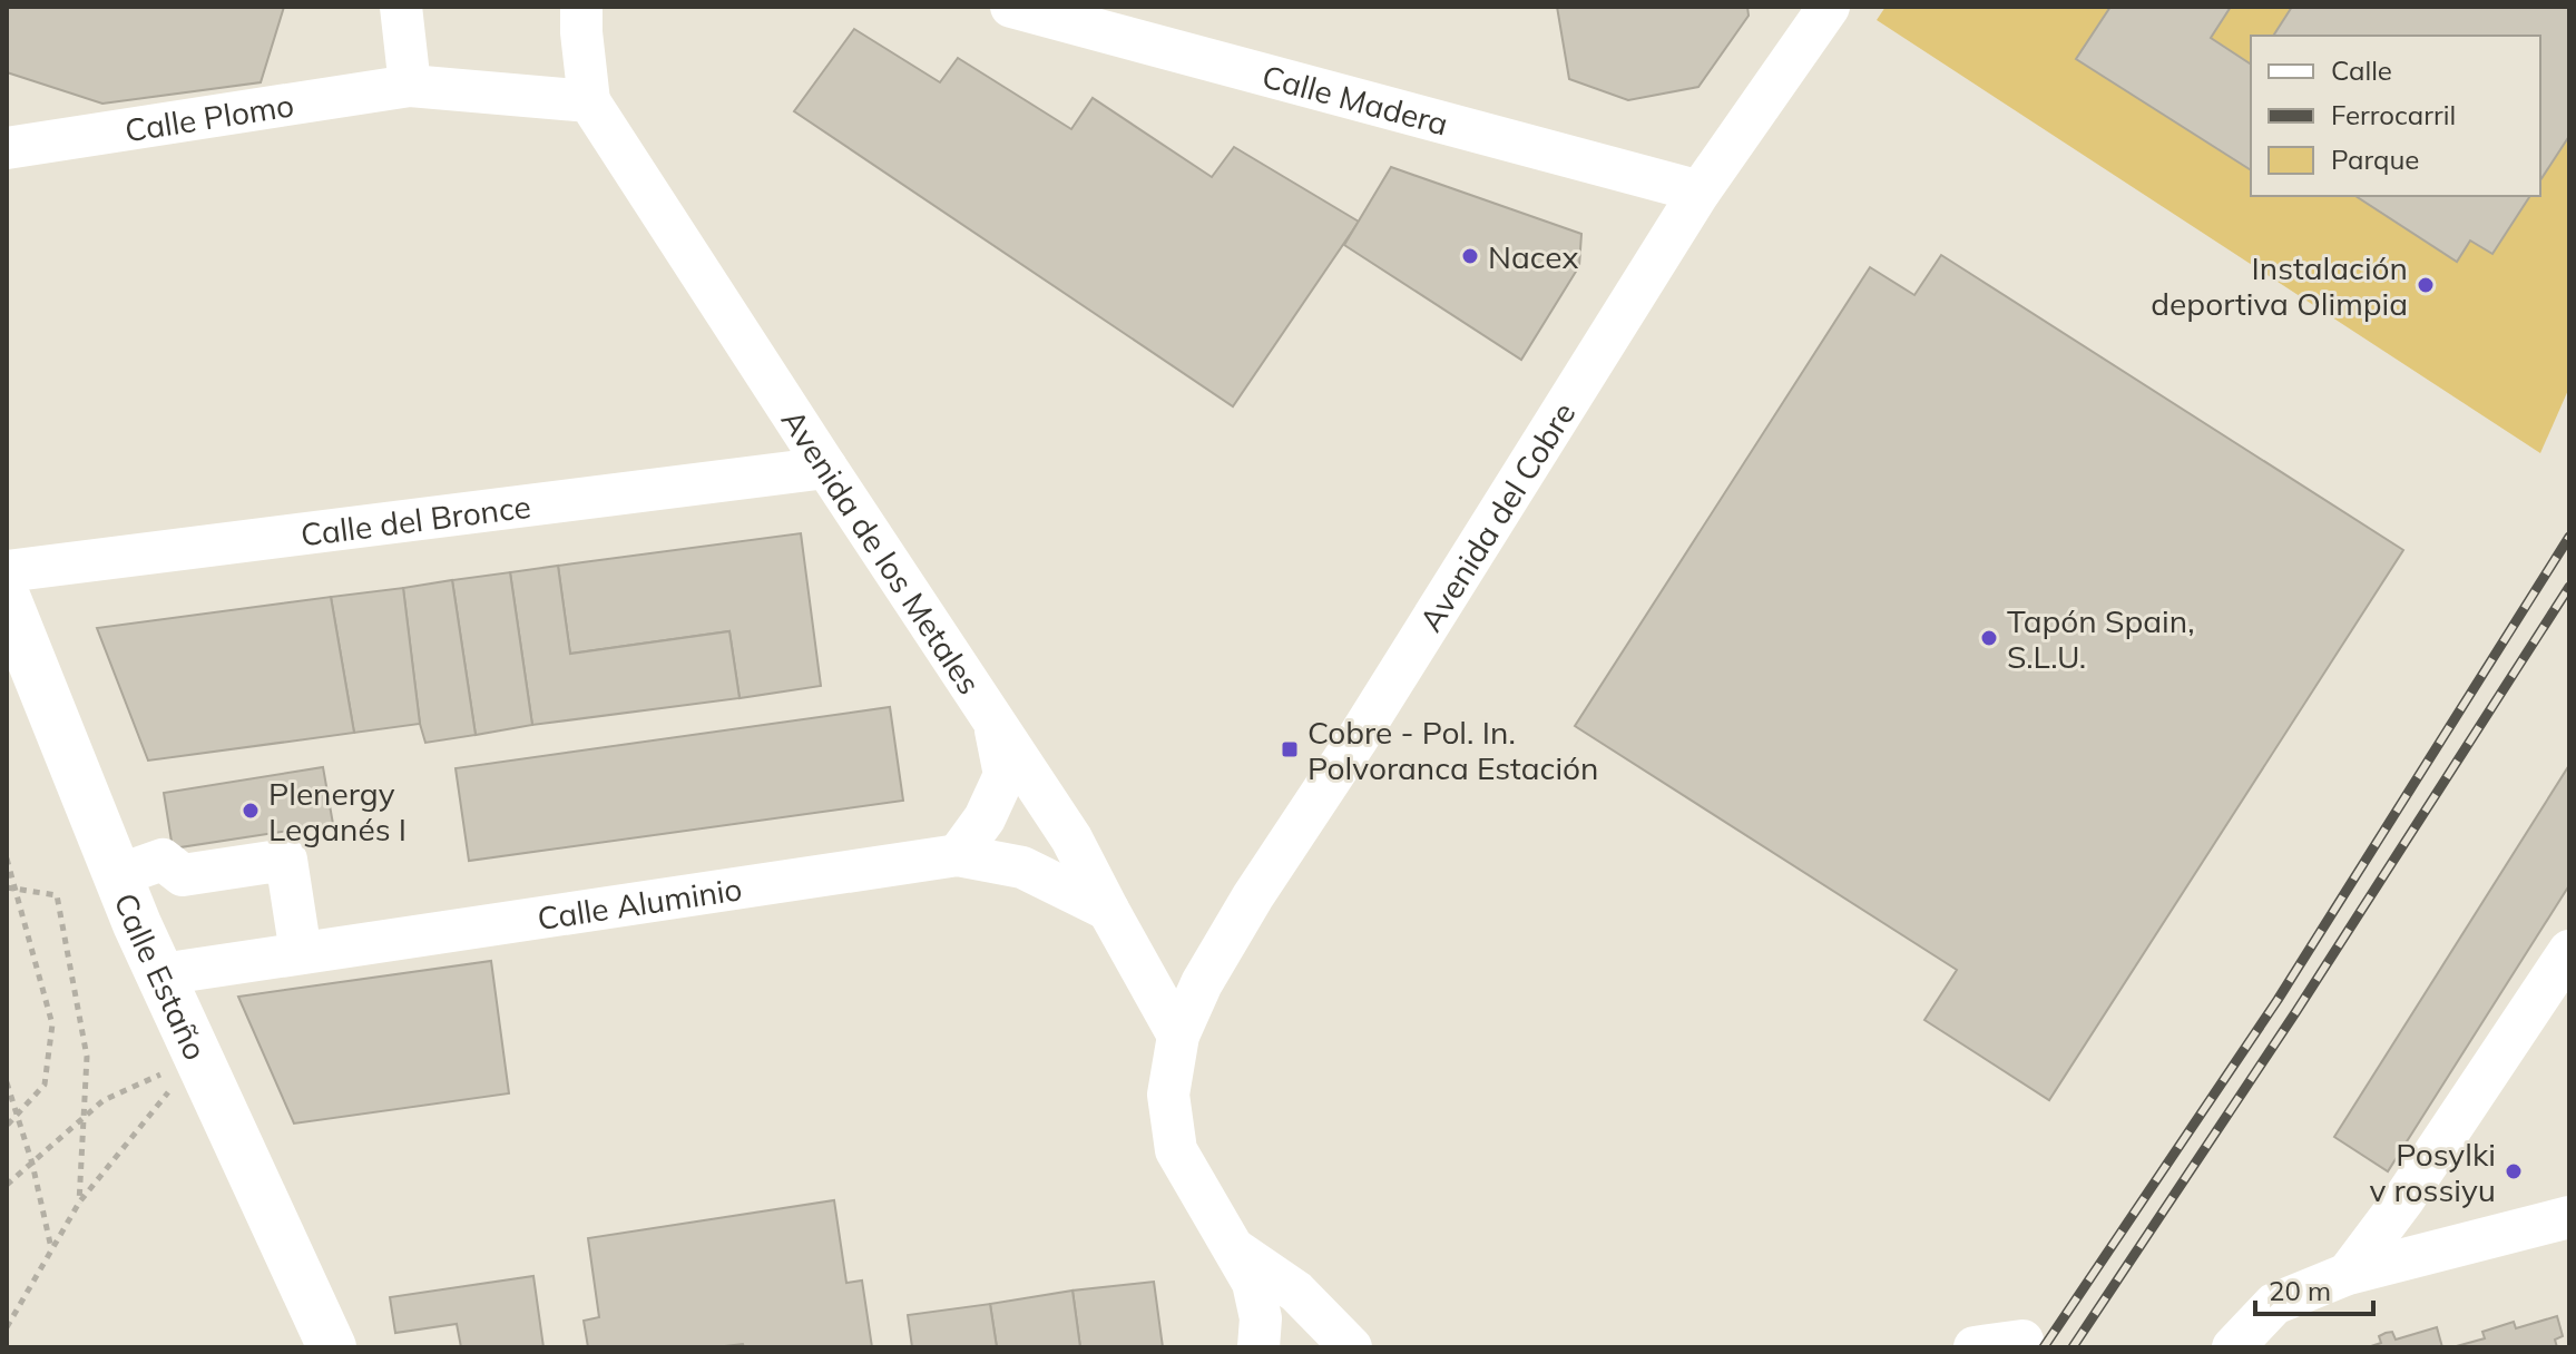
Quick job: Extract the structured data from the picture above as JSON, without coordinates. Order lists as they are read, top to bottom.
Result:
{
  "streets": {
    "main road": ["Calle Estaño"],
    "street": [
      "Calle Madera",
      "Calle Plomo",
      "Avenida del Cobre",
      "Calle del Bronce",
      "Avenida de los Metales",
      "Calle Aluminio"
    ]
  },
  "crossings": [
    ["Calle Madera", "Avenida del Cobre"],
    ["Avenida del Cobre", "Avenida de los Metales"],
    ["Calle del Bronce", "Avenida de los Metales"],
    ["Avenida de los Metales", "Calle Aluminio"],
    ["Calle Aluminio", "Calle Estaño"]
  ],
  "places": {
    "other": [
      "Nacex",
      "Instalación deportiva Olimpia",
      "Tapón Spain, S.L.U.",
      "Plenergy Leganés I",
      "Posylki v rossiyu"
    ],
    "transit": ["Cobre - Pol. In. Polvoranca Estación"]
  },
  "legend": ["Calle", "Ferrocarril", "Parque"],
  "scale_bar": "20 m"
}
